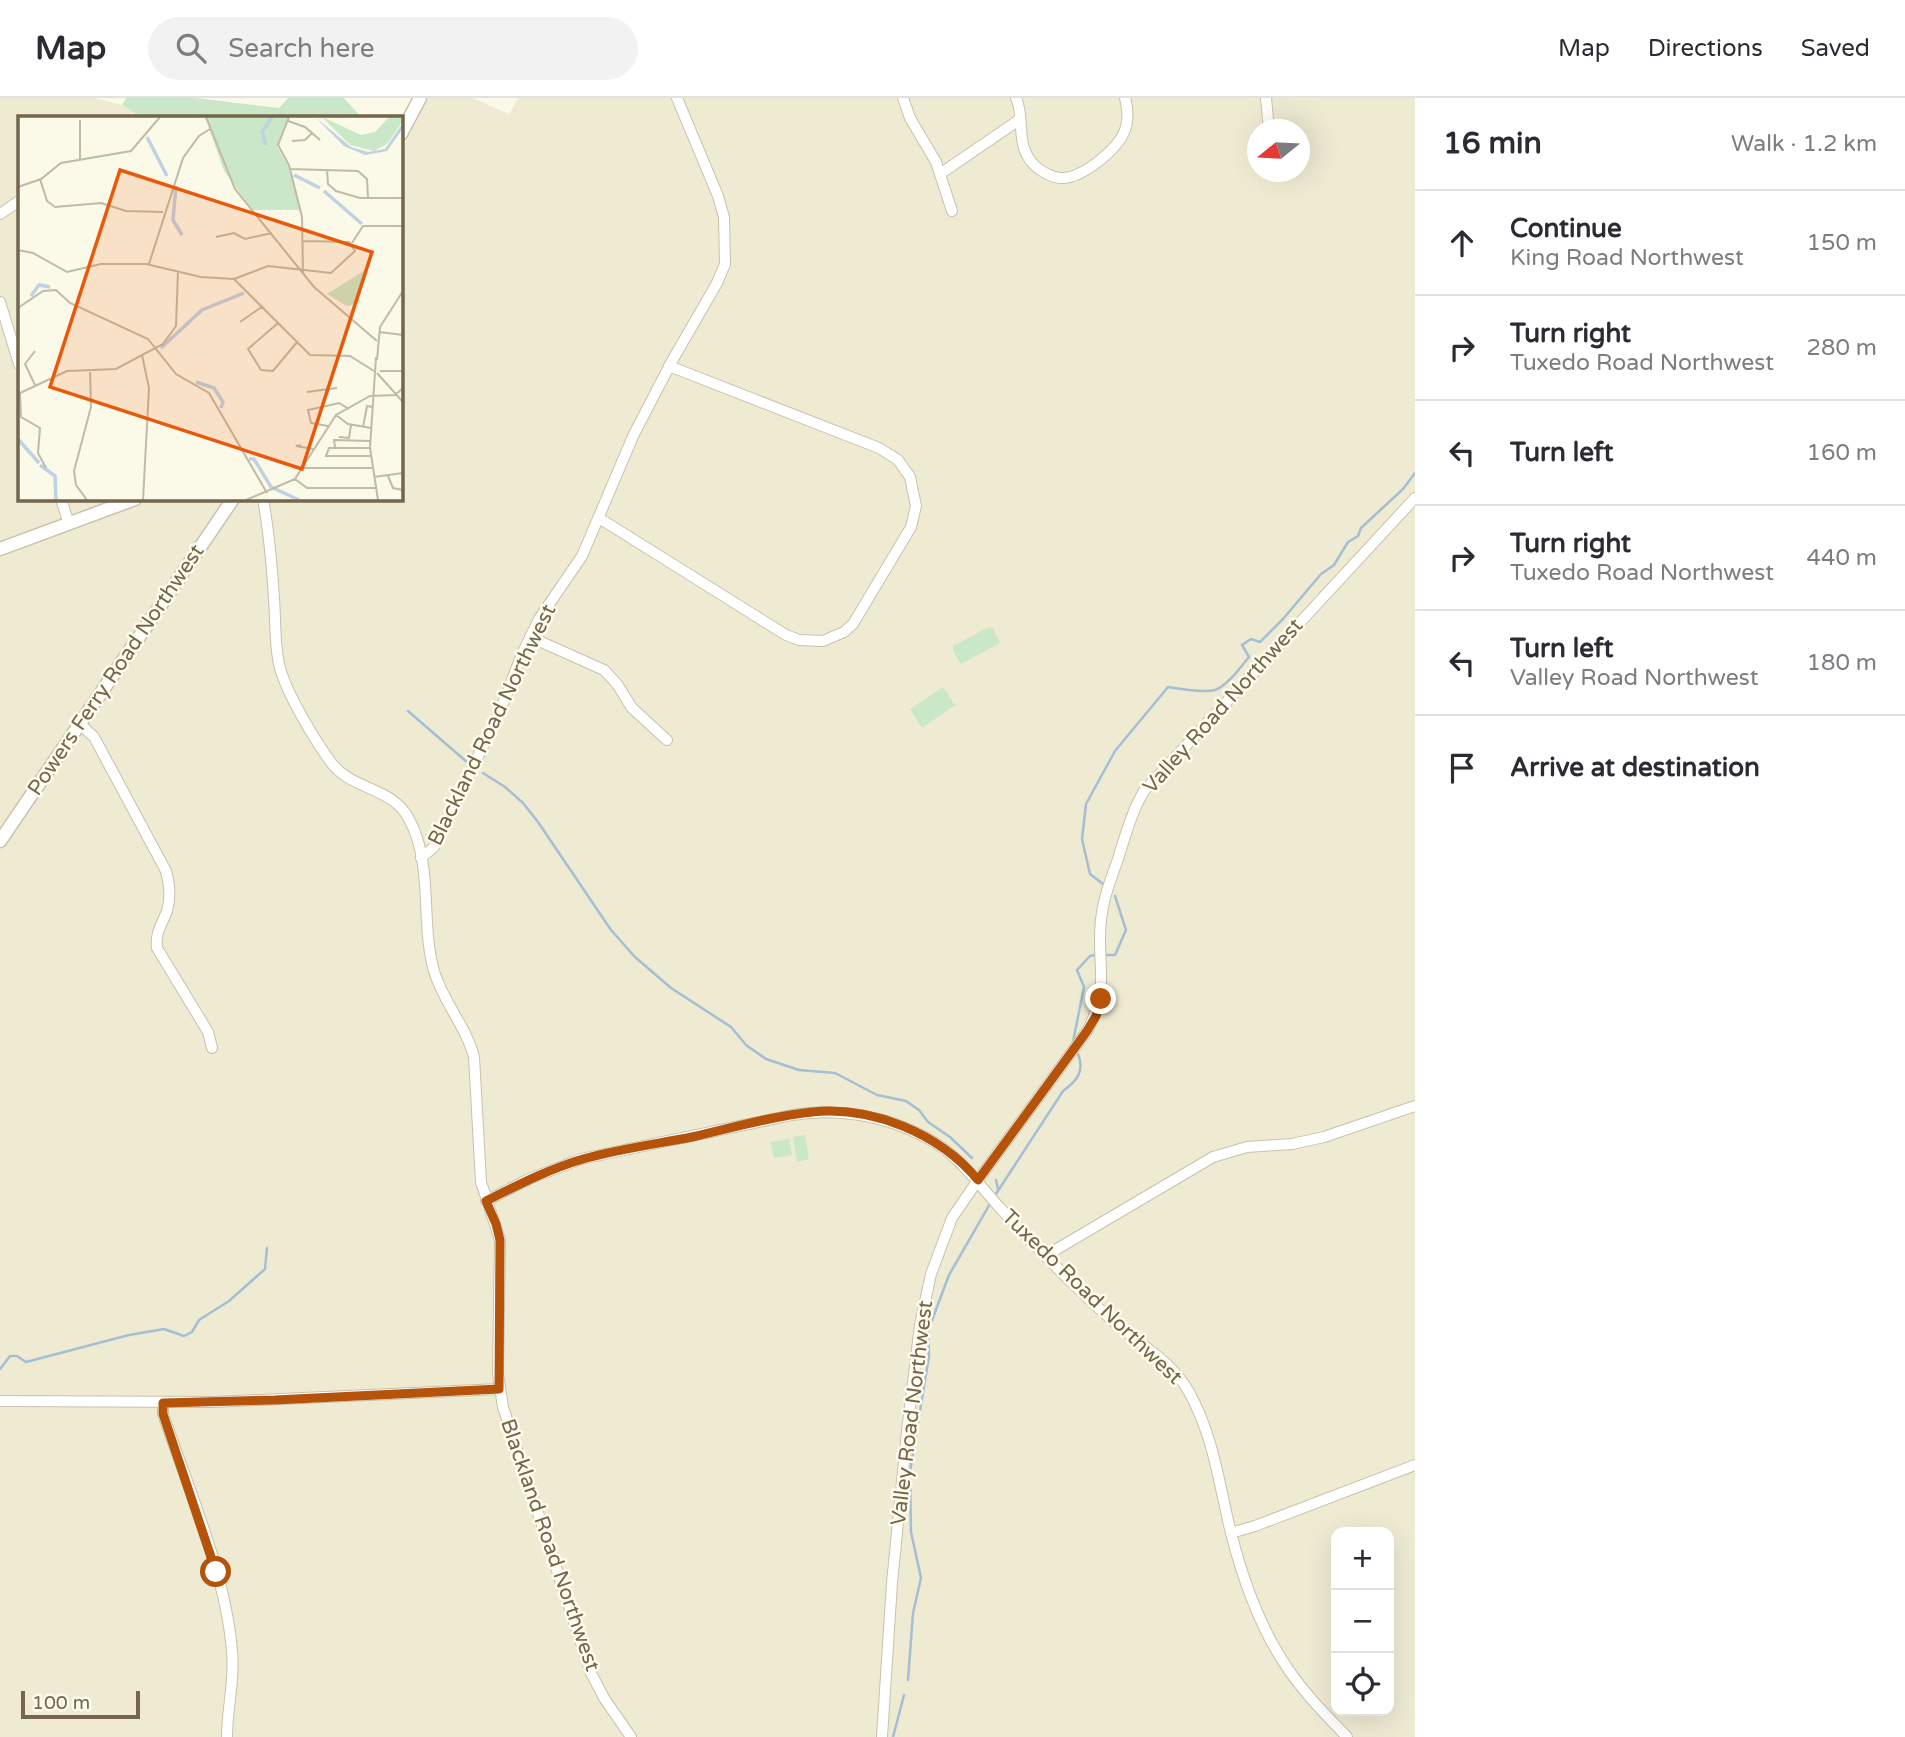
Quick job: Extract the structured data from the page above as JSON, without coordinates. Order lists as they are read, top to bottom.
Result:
{
  "streets": {
    "street": [
      "Powers Ferry Road Northwest",
      "Valley Road Northwest",
      "Blackland Road Northwest",
      "Tuxedo Road Northwest"
    ]
  },
  "crossings": [
    ["Valley Road Northwest", "Tuxedo Road Northwest"],
    ["Blackland Road Northwest", "Tuxedo Road Northwest"]
  ],
  "scale_bar": "100 m",
  "north": "left",
  "page": {
    "header": "Map",
    "search": "Search here",
    "nav": ["Map", "Directions", "Saved"],
    "heading": ["16 min", "Walk · 1.2 km"],
    "list": [
      ["Continue", "King Road Northwest", "150 m"],
      ["Turn right", "Tuxedo Road Northwest", "280 m"],
      ["Turn left", "160 m"],
      ["Turn right", "Tuxedo Road Northwest", "440 m"],
      ["Turn left", "Valley Road Northwest", "180 m"],
      "Arrive at destination"
    ],
    "map_buttons": ["+", "−"],
    "scale": "100 m"
  }
}
